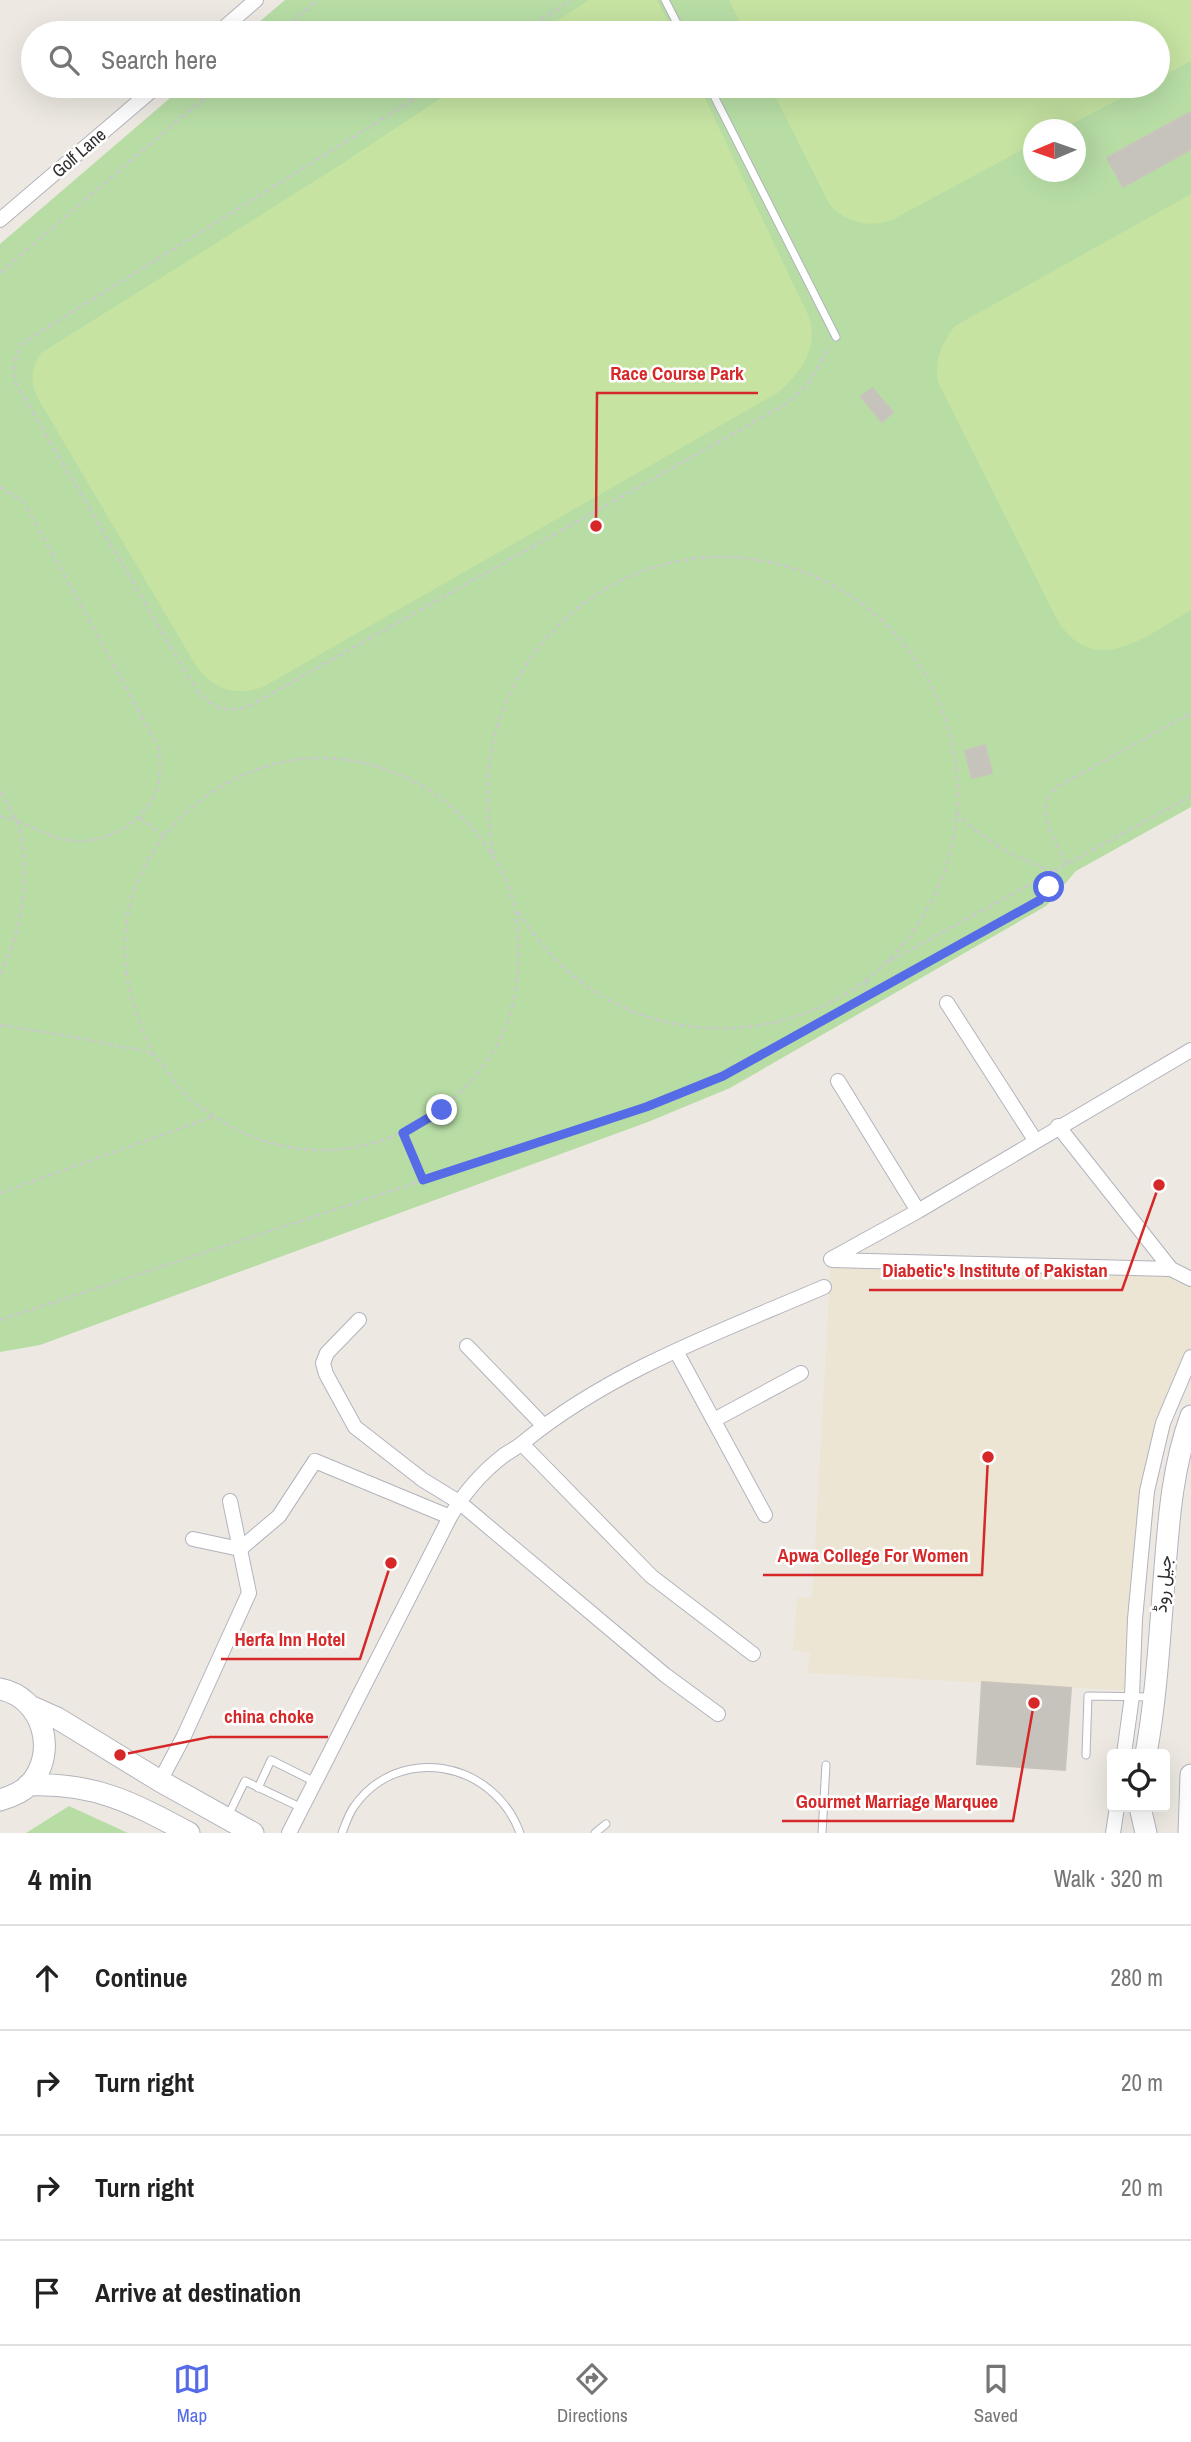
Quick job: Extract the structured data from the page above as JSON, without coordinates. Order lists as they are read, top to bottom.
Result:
{
  "streets": {
    "main road": ["جیل روڈ"],
    "street": ["Golf Lane"]
  },
  "places": [
    "Race Course Park",
    "Diabetic's Institute of Pakistan",
    "Apwa College For Women",
    "Herfa Inn Hotel",
    "Gourmet Marriage Marquee",
    "china choke"
  ],
  "north": "left",
  "page": {
    "search": "Search here",
    "heading": ["4 min", "Walk · 320 m"],
    "list": [
      ["Continue", "280 m"],
      ["Turn right", "20 m"],
      ["Turn right", "20 m"],
      "Arrive at destination"
    ],
    "nav": ["Map", "Directions", "Saved"]
  }
}
